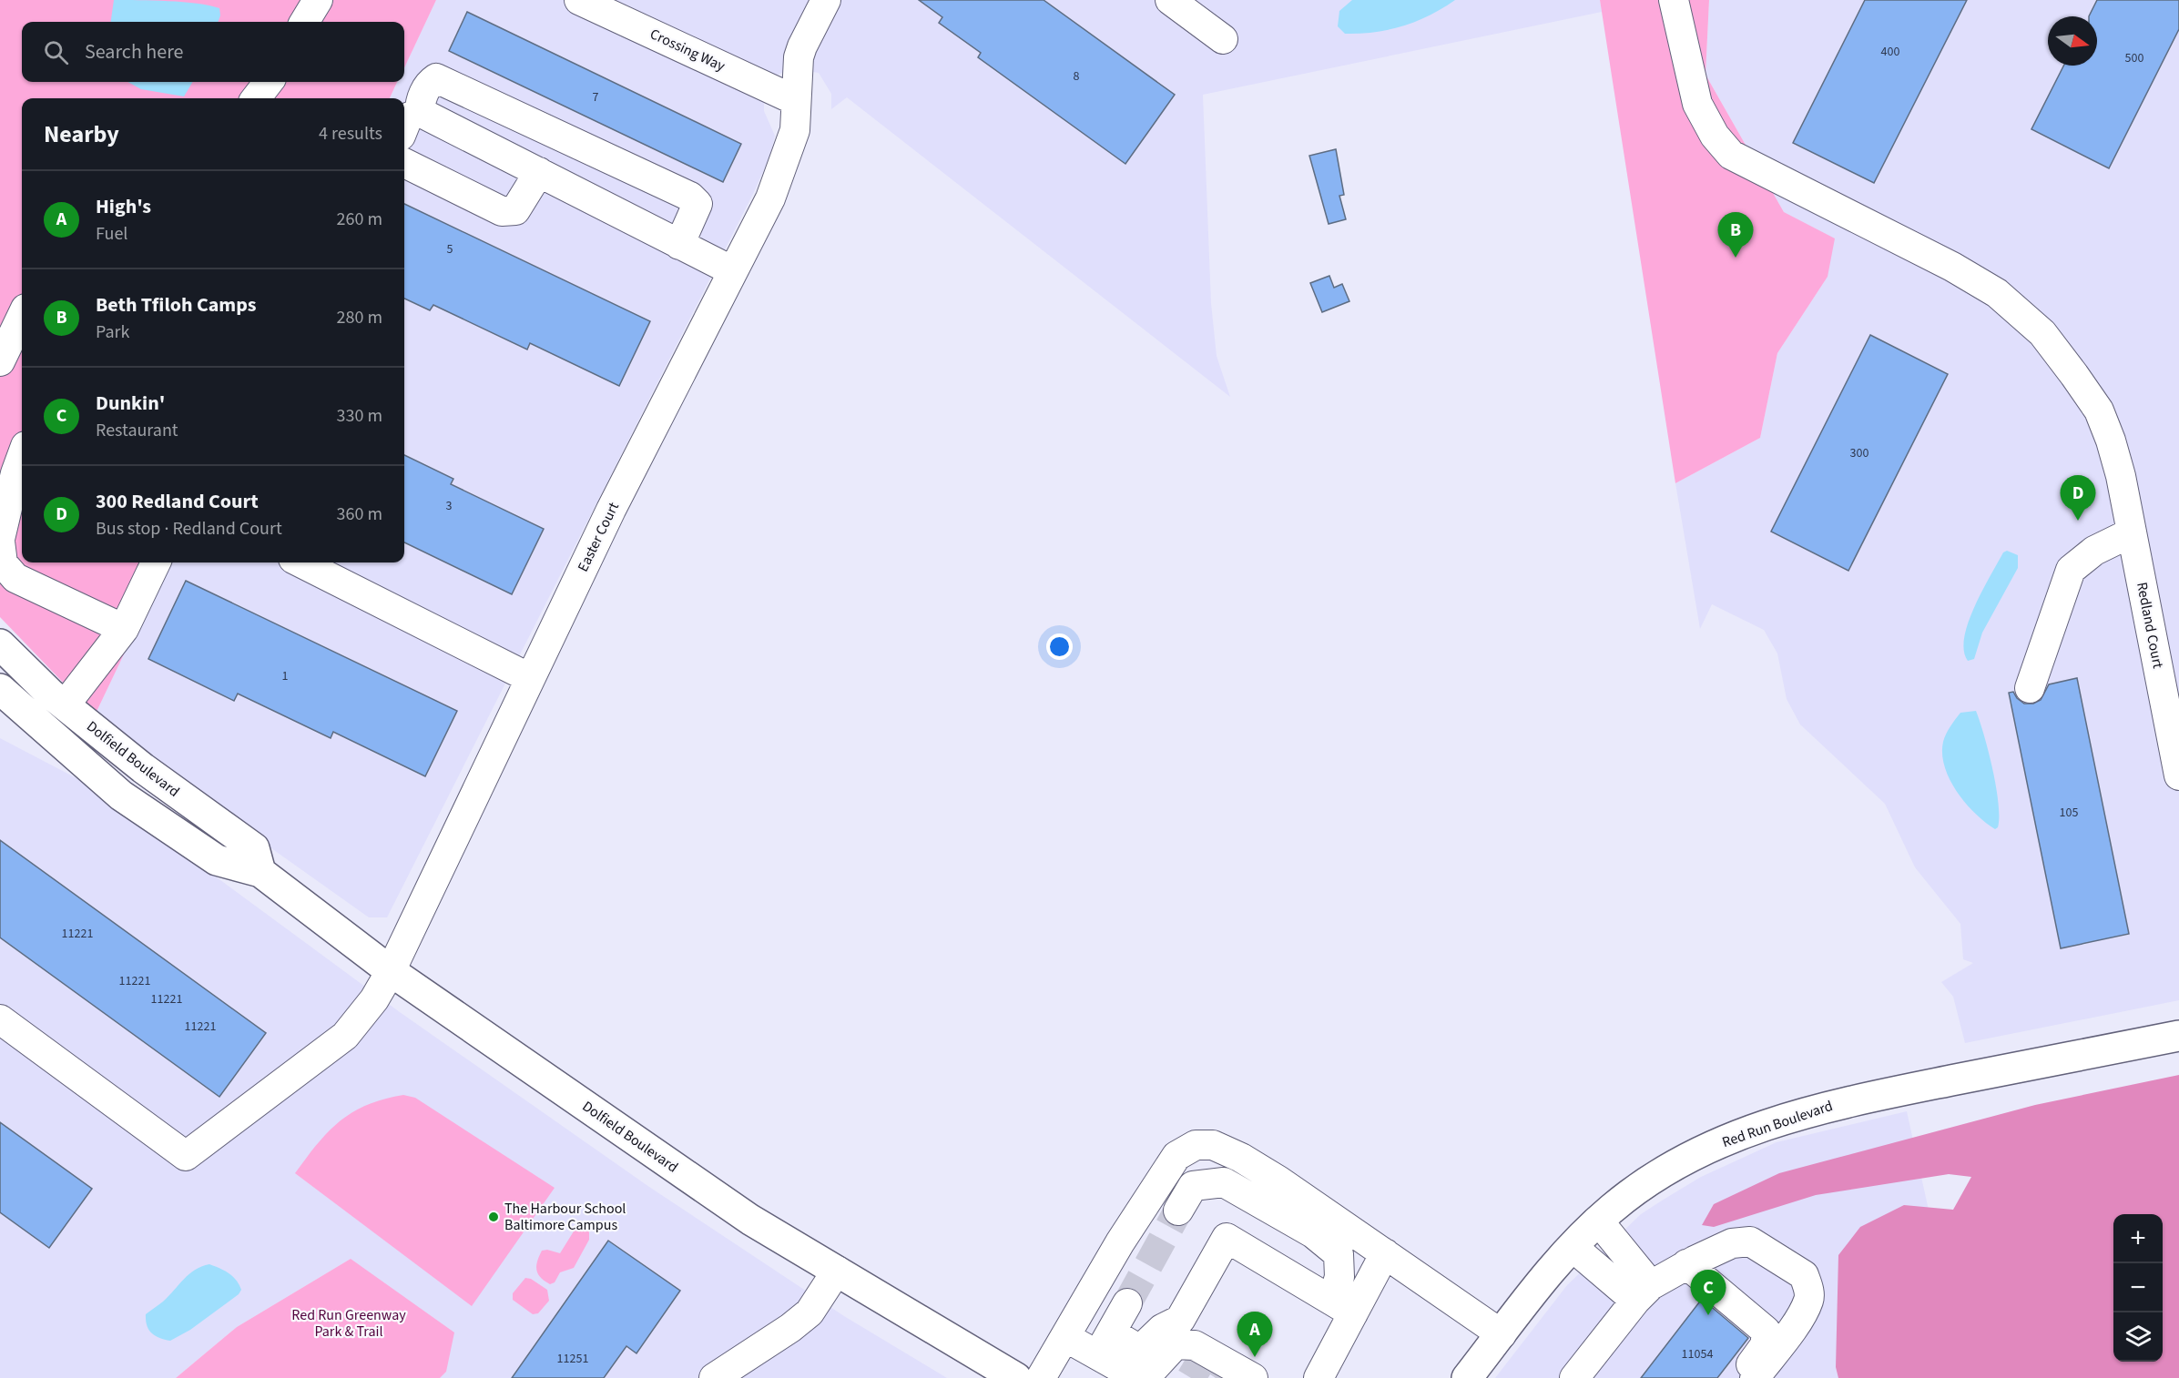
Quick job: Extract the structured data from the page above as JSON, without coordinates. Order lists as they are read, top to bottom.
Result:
{
  "streets": {
    "main road": ["Dolfield Boulevard", "Red Run Boulevard"],
    "street": ["Crossing Way", "Easter Court", "Redland Court"]
  },
  "crossings": [
    ["Crossing Way", "Easter Court"],
    ["Easter Court", "Dolfield Boulevard"]
  ],
  "parks": ["Red Run Greenway Park & Trail"],
  "places": ["The Harbour School Baltimore Campus"],
  "house_numbers": [
    "400",
    "500",
    "8",
    "7",
    "5",
    "300",
    "3",
    "1",
    "105",
    "11221",
    "11221",
    "11221",
    "11221",
    "11054",
    "11251"
  ],
  "north": "right",
  "page": {
    "search": "Search here",
    "heading": ["Nearby", "4 results"],
    "list": [
      {
        "mark": "A",
        "name": "High's",
        "note": "Fuel",
        "value": "260 m"
      },
      {
        "mark": "B",
        "name": "Beth Tfiloh Camps",
        "note": "Park",
        "value": "280 m"
      },
      {
        "mark": "C",
        "name": "Dunkin'",
        "note": "Restaurant",
        "value": "330 m"
      },
      {
        "mark": "D",
        "name": "300 Redland Court",
        "note": "Bus stop · Redland Court",
        "value": "360 m"
      }
    ],
    "pins": [
      "B",
      "D",
      "C",
      "A"
    ],
    "map_buttons": ["+", "−"]
  }
}
